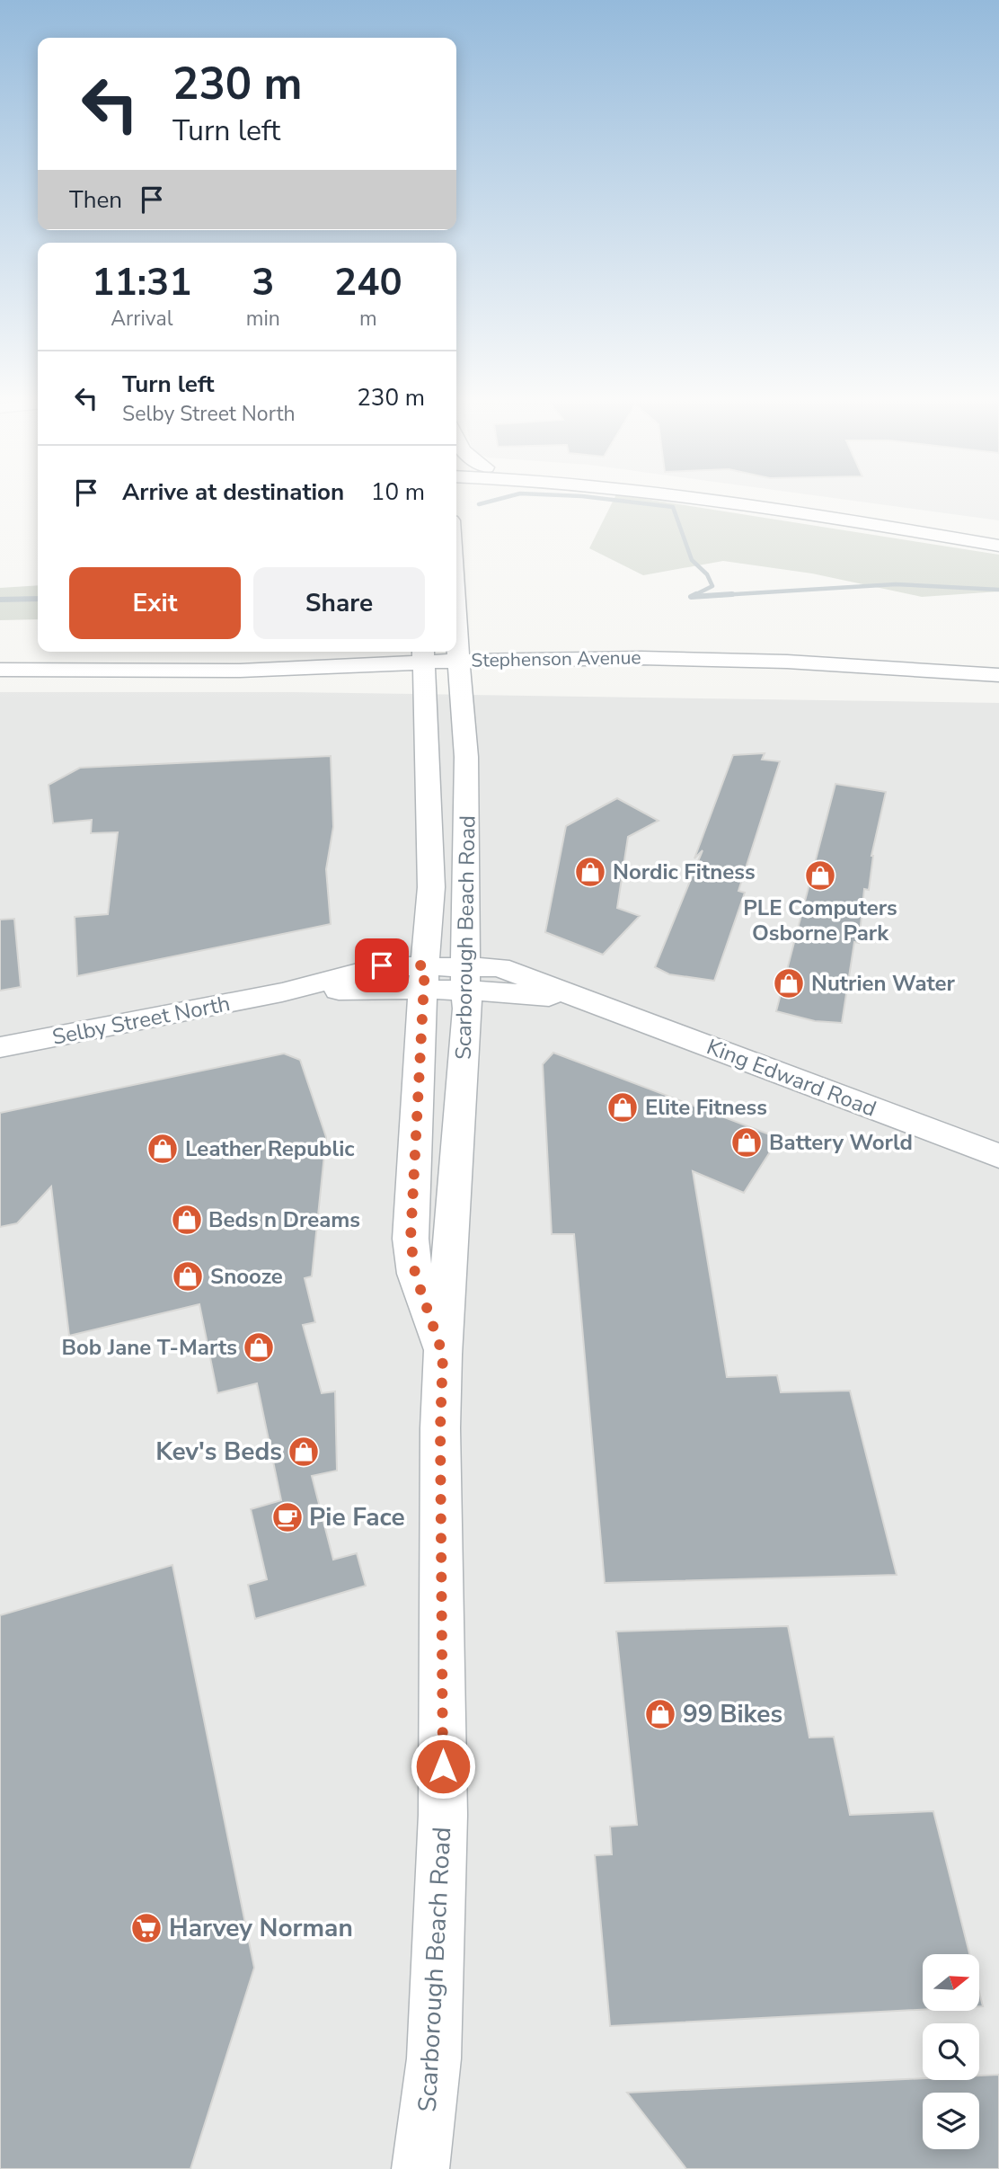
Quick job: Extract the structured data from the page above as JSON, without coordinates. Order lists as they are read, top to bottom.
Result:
{
  "streets": {
    "main road": [
      "Stephenson Avenue",
      "Scarborough Beach Road",
      "Selby Street North",
      "King Edward Road"
    ]
  },
  "crossings": [
    ["Stephenson Avenue", "Scarborough Beach Road"],
    ["Scarborough Beach Road", "Selby Street North"],
    ["Scarborough Beach Road", "King Edward Road"],
    ["Selby Street North", "King Edward Road"]
  ],
  "places": {
    "shop": [
      "Nordic Fitness",
      "PLE Computers Osborne Park",
      "Nutrien Water",
      "Elite Fitness",
      "Battery World",
      "Leather Republic",
      "Beds n Dreams",
      "Snooze",
      "Bob Jane T-Marts",
      "Kev's Beds",
      "99 Bikes"
    ],
    "cafe": ["Pie Face"],
    "supermarket": ["Harvey Norman"]
  },
  "north": "right",
  "page": {
    "turn": ["230 m", "Turn left"],
    "then": "Then",
    "eta": [
      "11:31",
      "Arrival",
      "3",
      "min",
      "240",
      "m"
    ],
    "list": [
      {
        "name": "Turn left",
        "note": "Selby Street North",
        "value": "230 m"
      },
      {
        "name": "Arrive at destination",
        "value": "10 m"
      }
    ],
    "buttons": ["Exit", "Share"]
  }
}
